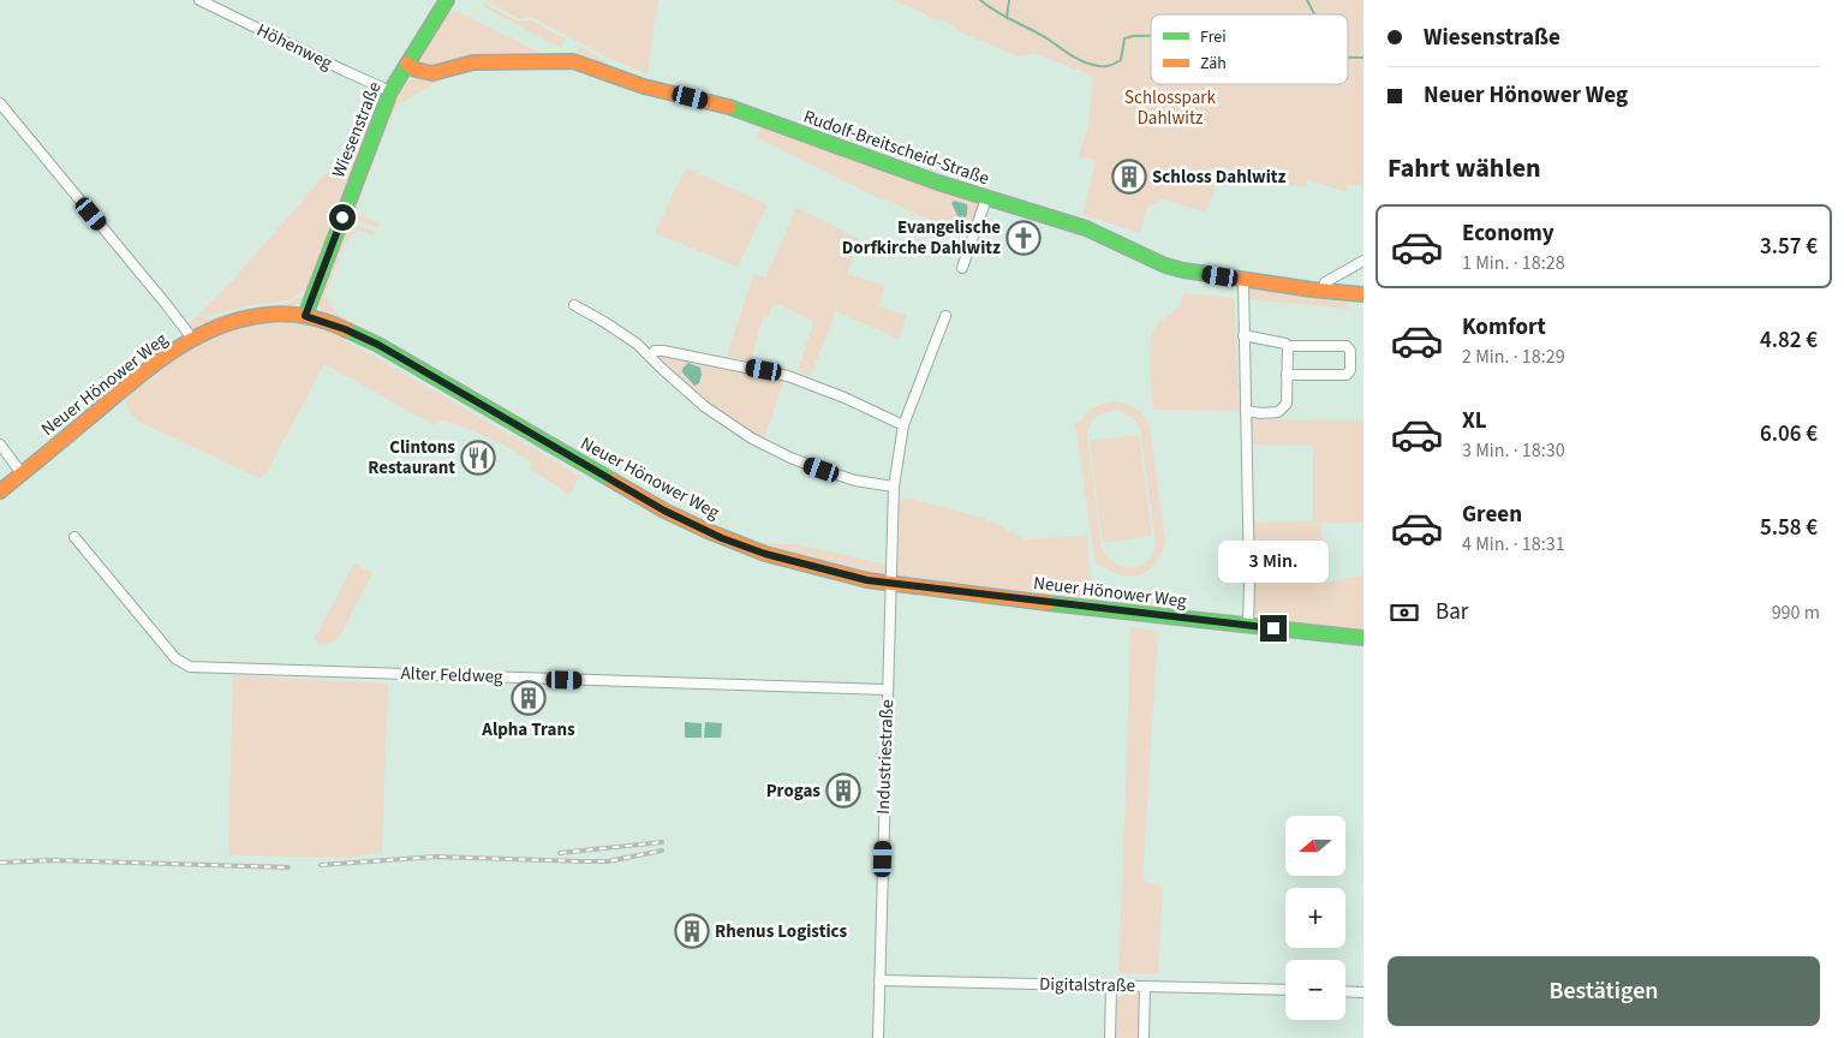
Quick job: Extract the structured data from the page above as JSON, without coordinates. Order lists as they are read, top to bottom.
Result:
{
  "streets": {
    "main road": ["Wiesenstraße", "Rudolf-Breitscheid-Straße", "Neuer Hönower Weg"],
    "street": [
      "Höhenweg",
      "Alter Feldweg",
      "Industriestraße",
      "Digitalstraße"
    ]
  },
  "crossings": [
    ["Höhenweg", "Wiesenstraße"],
    ["Wiesenstraße", "Rudolf-Breitscheid-Straße"],
    ["Wiesenstraße", "Neuer Hönower Weg"],
    ["Neuer Hönower Weg", "Industriestraße"],
    ["Alter Feldweg", "Industriestraße"],
    ["Industriestraße", "Digitalstraße"]
  ],
  "parks": ["Schlosspark Dahlwitz"],
  "places": {
    "building": [
      "Schloss Dahlwitz",
      "Alpha Trans",
      "Progas",
      "Rhenus Logistics"
    ],
    "church": ["Evangelische Dorfkirche Dahlwitz"],
    "restaurant": ["Clintons Restaurant"]
  },
  "legend": ["Frei", "Zäh"],
  "north": "left",
  "page": {
    "banner": ["Wiesenstraße", "Neuer Hönower Weg"],
    "heading": "Fahrt wählen",
    "list": [
      {
        "name": "Economy",
        "note": "1 Min. · 18:28",
        "value": "3.57 €"
      },
      {
        "name": "Komfort",
        "note": "2 Min. · 18:29",
        "value": "4.82 €"
      },
      {
        "name": "XL",
        "note": "3 Min. · 18:30",
        "value": "6.06 €"
      },
      {
        "name": "Green",
        "note": "4 Min. · 18:31",
        "value": "5.58 €"
      }
    ],
    "bubble": "3 Min.",
    "pay": ["Bar", "990 m"],
    "map_buttons": ["+", "−"],
    "buttons": "Bestätigen"
  }
}
